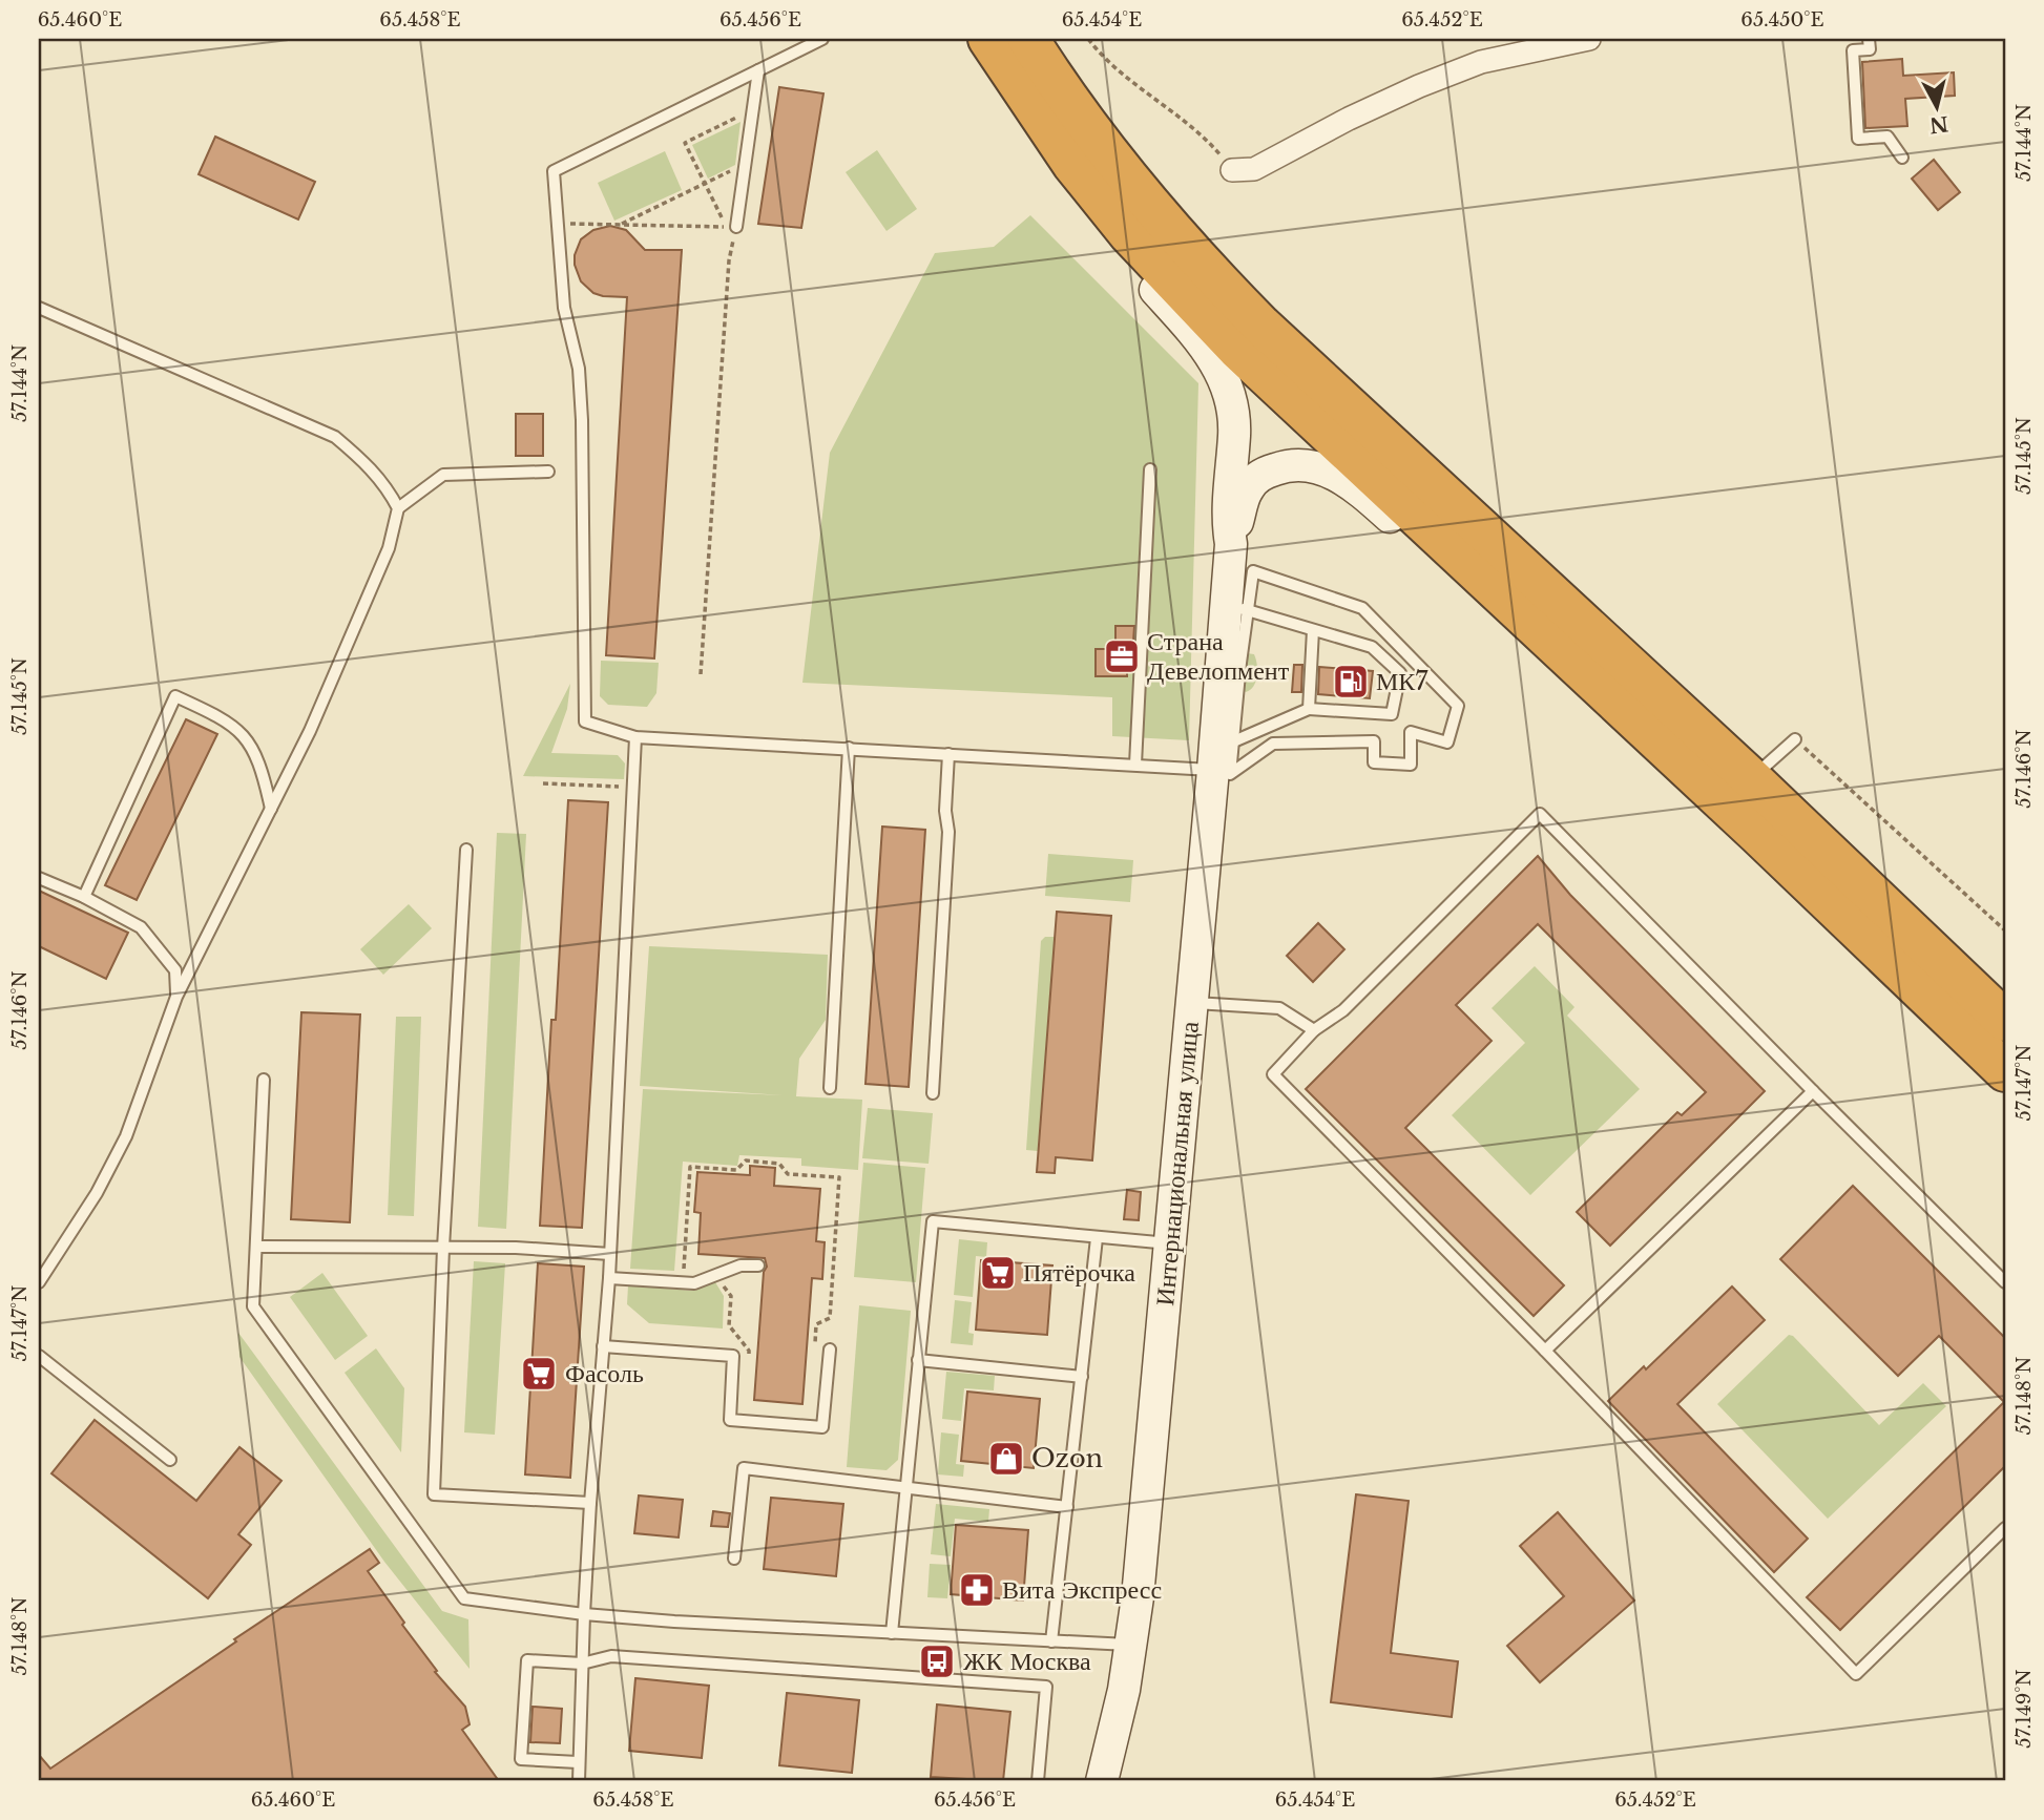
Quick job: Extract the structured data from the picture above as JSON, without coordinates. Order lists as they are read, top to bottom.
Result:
{
  "streets": {
    "street": ["Интернациональная улица"]
  },
  "places": {
    "office": ["Страна Девелопмент"],
    "fuel station": ["МК7"],
    "supermarket": ["Пятёрочка", "Фасоль"],
    "shop": ["Ozon"],
    "pharmacy": ["Вита Экспресс"],
    "bus stop": ["ЖК Москва"]
  },
  "north": "bottom",
  "coordinates": [
    "65.460°E",
    "65.458°E",
    "65.456°E",
    "65.454°E",
    "65.452°E",
    "65.450°E",
    "57.144°N",
    "57.145°N",
    "57.146°N",
    "57.147°N",
    "57.148°N",
    "57.149°N"
  ]
}
